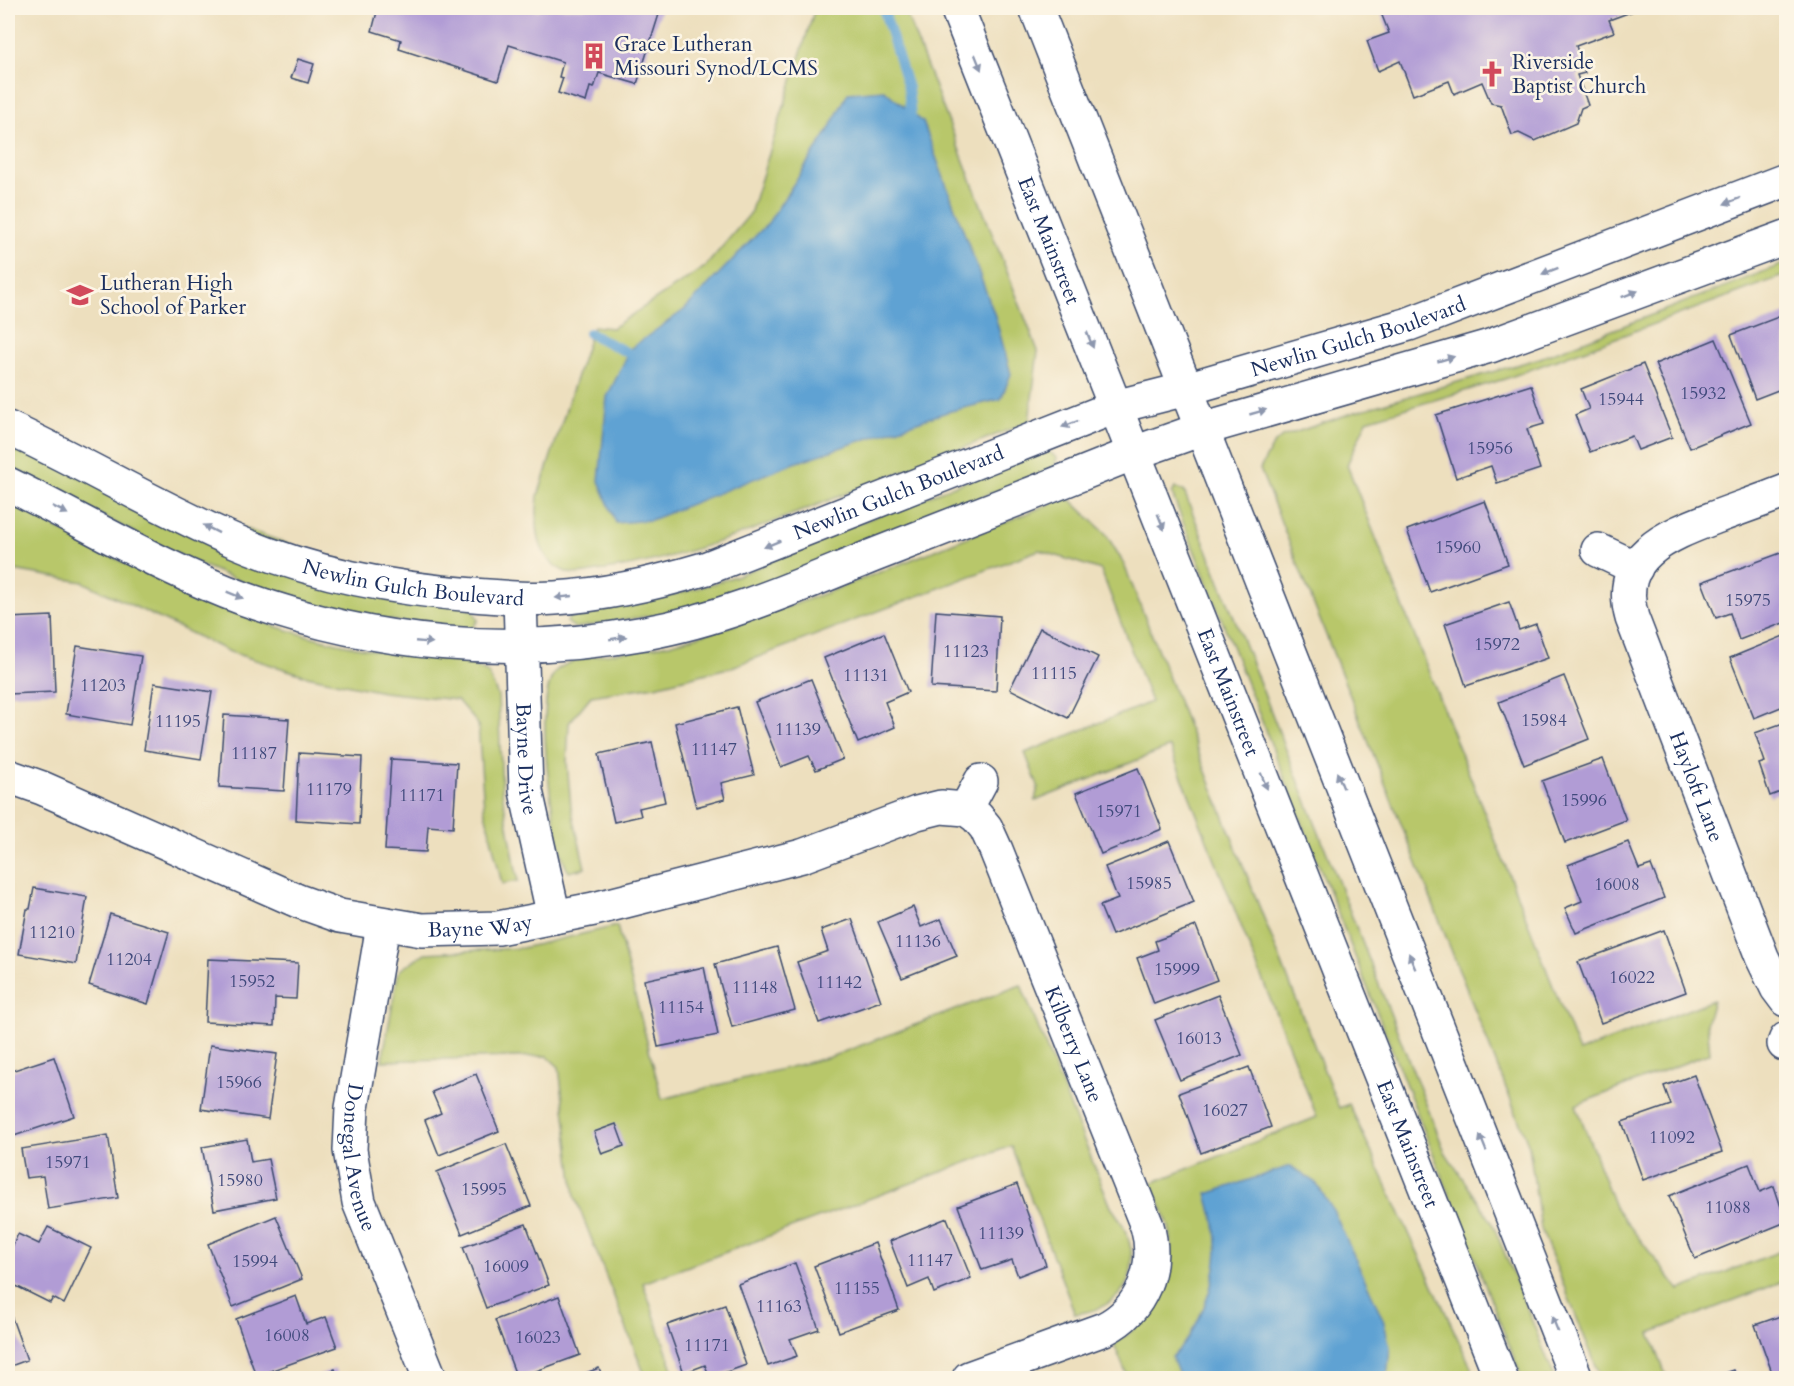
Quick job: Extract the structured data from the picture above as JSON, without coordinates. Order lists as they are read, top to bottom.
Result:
{
  "streets": {
    "street": [
      "East Mainstreet",
      "Newlin Gulch Boulevard",
      "Bayne Drive",
      "Hayloft Lane",
      "Bayne Way",
      "Kilberry Lane",
      "Donegal Avenue"
    ]
  },
  "crossings": [
    ["East Mainstreet", "Newlin Gulch Boulevard"],
    ["Newlin Gulch Boulevard", "Bayne Drive"],
    ["Bayne Drive", "Bayne Way"],
    ["Bayne Way", "Kilberry Lane"],
    ["Bayne Way", "Donegal Avenue"]
  ],
  "places": {
    "building": ["Grace Lutheran Missouri Synod/LCMS"],
    "church": ["Riverside Baptist Church"],
    "school or university": ["Lutheran High School of Parker"]
  },
  "house_numbers": [
    "15932",
    "15944",
    "15956",
    "15960",
    "15975",
    "15972",
    "11123",
    "11115",
    "11131",
    "11203",
    "15984",
    "11195",
    "11139",
    "11147",
    "11187",
    "11179",
    "11171",
    "15996",
    "15971",
    "15985",
    "16008",
    "11210",
    "11136",
    "11204",
    "15999",
    "16022",
    "15952",
    "11142",
    "11148",
    "11154",
    "16013",
    "15966",
    "16027",
    "11092",
    "15971",
    "15980",
    "15995",
    "11088",
    "11139",
    "11147",
    "15994",
    "16009",
    "11155",
    "11163",
    "16008",
    "16023",
    "11171"
  ]
}
